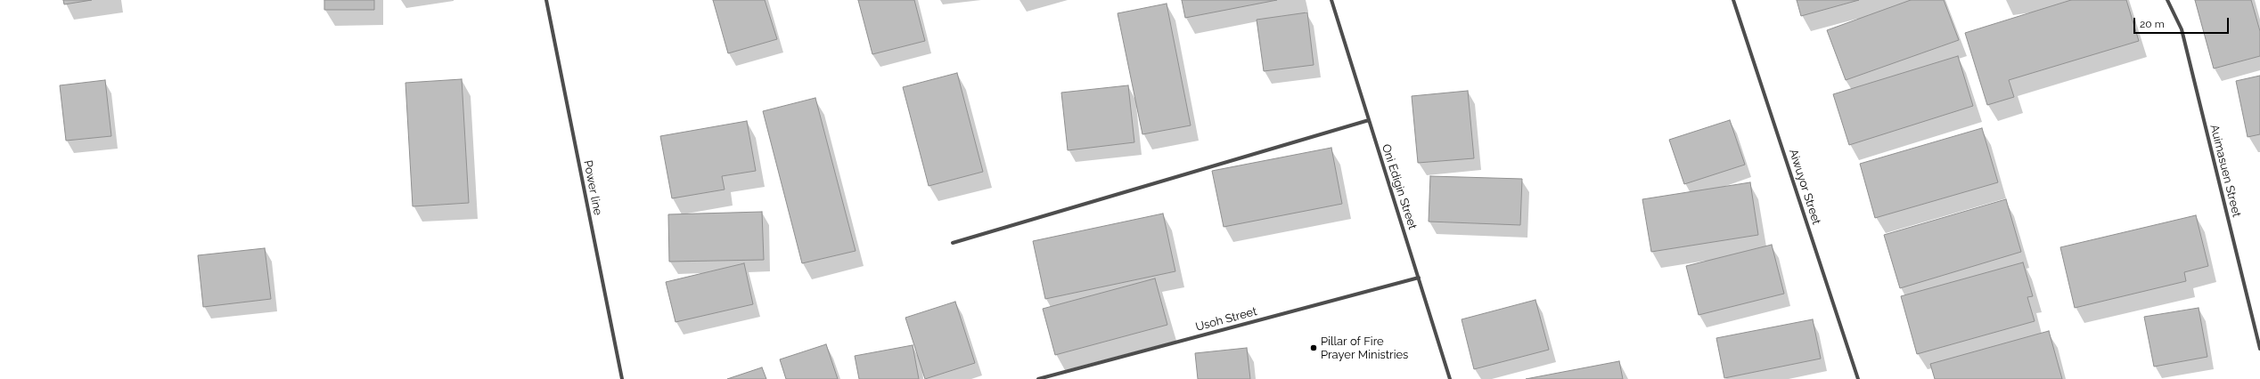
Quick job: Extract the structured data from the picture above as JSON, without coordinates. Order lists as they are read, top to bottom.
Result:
{
  "streets": {
    "street": [
      "Auimasuen Street",
      "Oni Edigin Street",
      "Aiwuyor Street",
      "Power line",
      "Usoh Street"
    ]
  },
  "crossings": [
    ["Oni Edigin Street", "Usoh Street"]
  ],
  "places": ["Pillar of Fire Prayer Ministries"],
  "scale_bar": "20 m"
}
